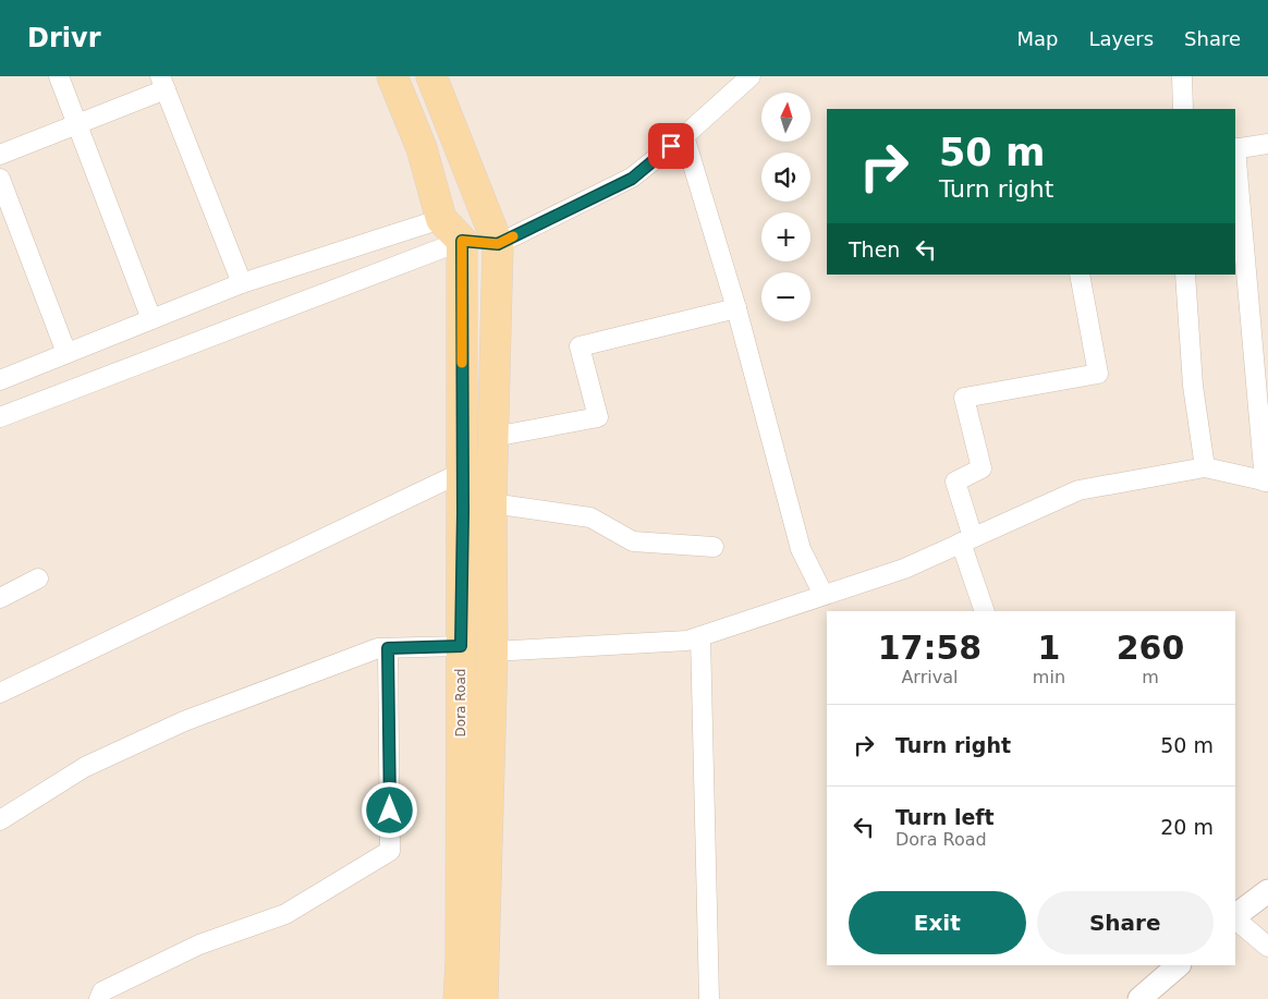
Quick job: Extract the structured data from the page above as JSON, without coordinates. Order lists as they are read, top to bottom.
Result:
{
  "streets": {
    "main road": ["Dora Road"]
  },
  "north": "top",
  "page": {
    "header": "Drivr",
    "nav": ["Map", "Layers", "Share"],
    "map_buttons": ["+", "−"],
    "turn": ["50 m", "Turn right"],
    "then": "Then",
    "eta": [
      "17:58",
      "Arrival",
      "1",
      "min",
      "260",
      "m"
    ],
    "list": [
      {
        "name": "Turn right",
        "value": "50 m"
      },
      {
        "name": "Turn left",
        "note": "Dora Road",
        "value": "20 m"
      }
    ],
    "buttons": ["Exit", "Share"]
  }
}
